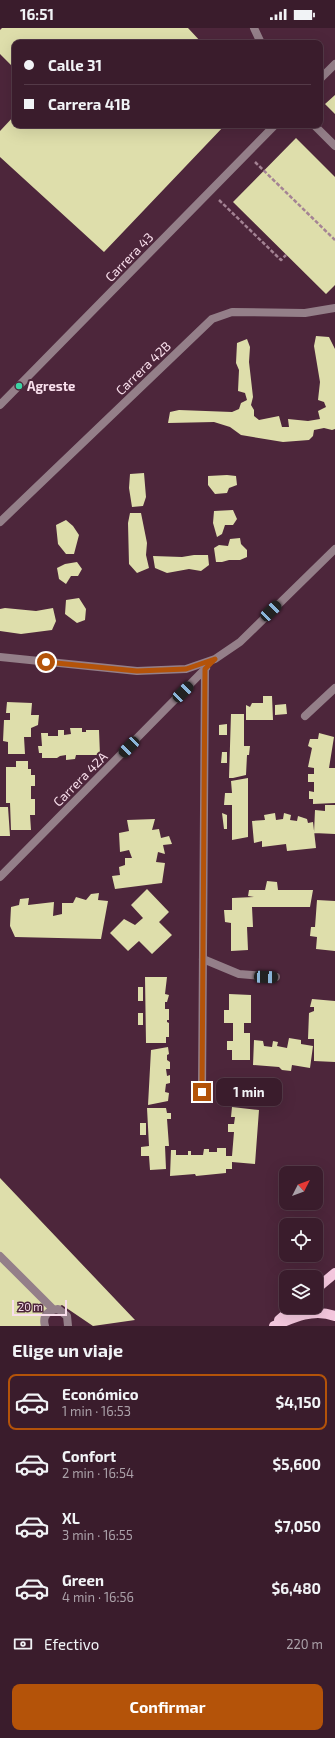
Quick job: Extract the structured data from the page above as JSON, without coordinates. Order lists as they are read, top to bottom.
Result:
{
  "streets": {
    "street": ["Carrera 43", "Carrera 42B", "Carrera 42A"]
  },
  "places": ["Agreste"],
  "scale_bar": "20 m",
  "north": "top right",
  "page": {
    "status": "16:51",
    "banner": ["Calle 31", "Carrera 41B"],
    "bubble": "1 min",
    "scale": "20 m",
    "heading": "Elige un viaje",
    "list": [
      {
        "name": "Económico",
        "note": "1 min · 16:53",
        "value": "$4,150"
      },
      {
        "name": "Confort",
        "note": "2 min · 16:54",
        "value": "$5,600"
      },
      {
        "name": "XL",
        "note": "3 min · 16:55",
        "value": "$7,050"
      },
      {
        "name": "Green",
        "note": "4 min · 16:56",
        "value": "$6,480"
      }
    ],
    "pay": ["Efectivo", "220 m"],
    "buttons": "Confirmar"
  }
}
